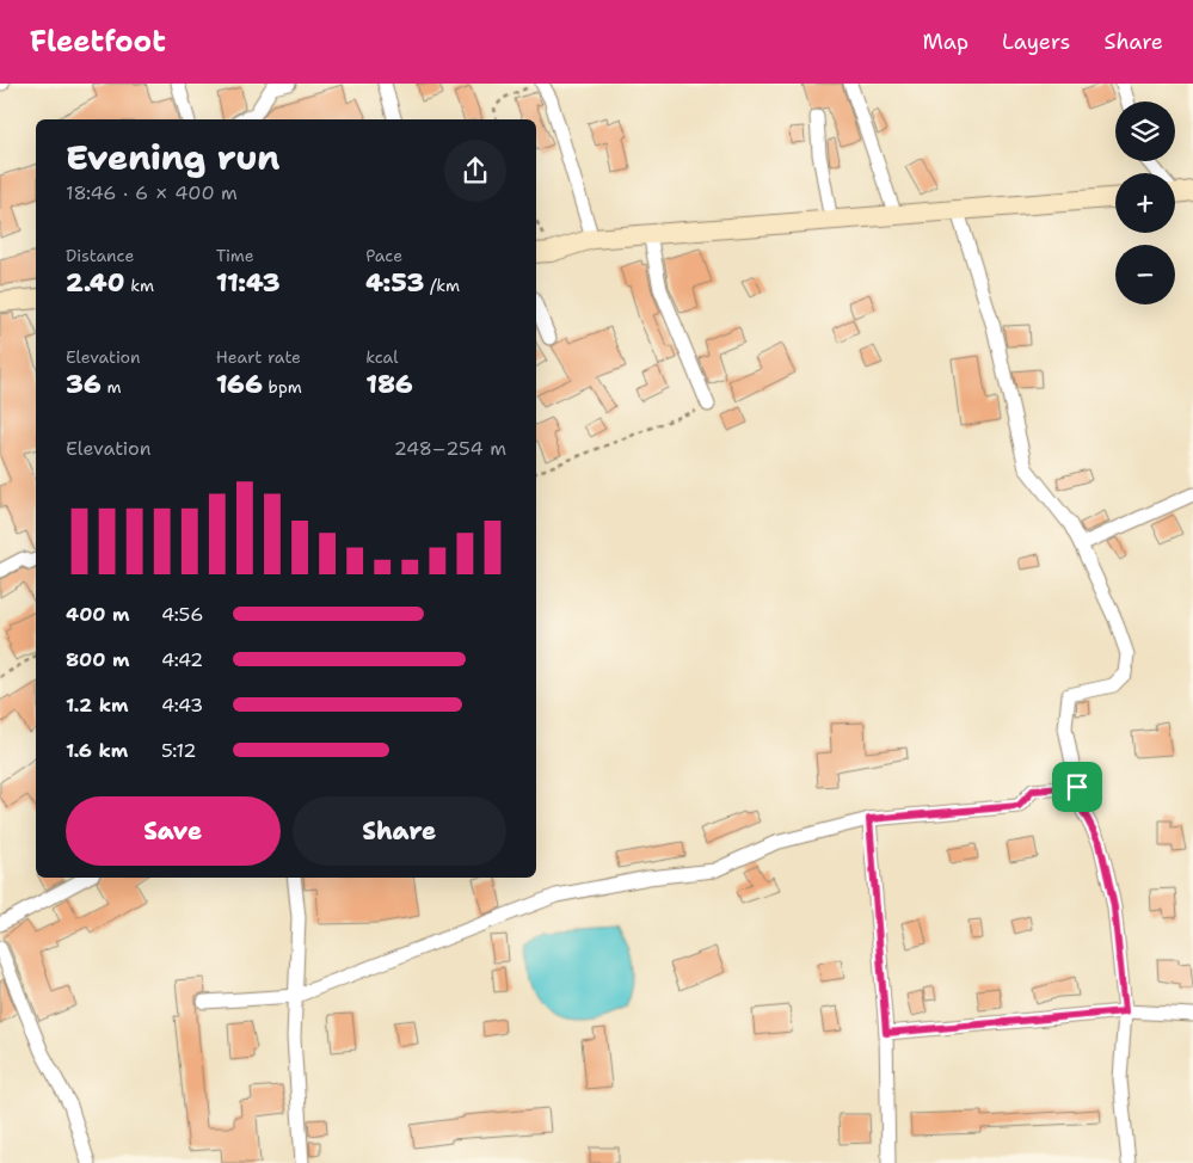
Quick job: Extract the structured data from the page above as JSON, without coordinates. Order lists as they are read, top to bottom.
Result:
{
  "page": {
    "header": "Fleetfoot",
    "nav": ["Map", "Layers", "Share"],
    "map_buttons": ["+", "−"],
    "heading": ["Evening run", "18:46 · 6 × 400 m"],
    "stats": [
      ["Distance", "2.40 km"],
      ["Time", "11:43"],
      ["Pace", "4:53 /km"],
      ["Elevation", "36 m"],
      ["Heart rate", "166 bpm"],
      ["kcal", "186"]
    ],
    "chart": ["Elevation", "248–254 m"],
    "list": [
      {
        "name": "400 m",
        "note": "4:56"
      },
      {
        "name": "800 m",
        "note": "4:42"
      },
      {
        "name": "1.2 km",
        "note": "4:43"
      },
      {
        "name": "1.6 km",
        "note": "5:12"
      }
    ],
    "buttons": ["Save", "Share"]
  }
}
